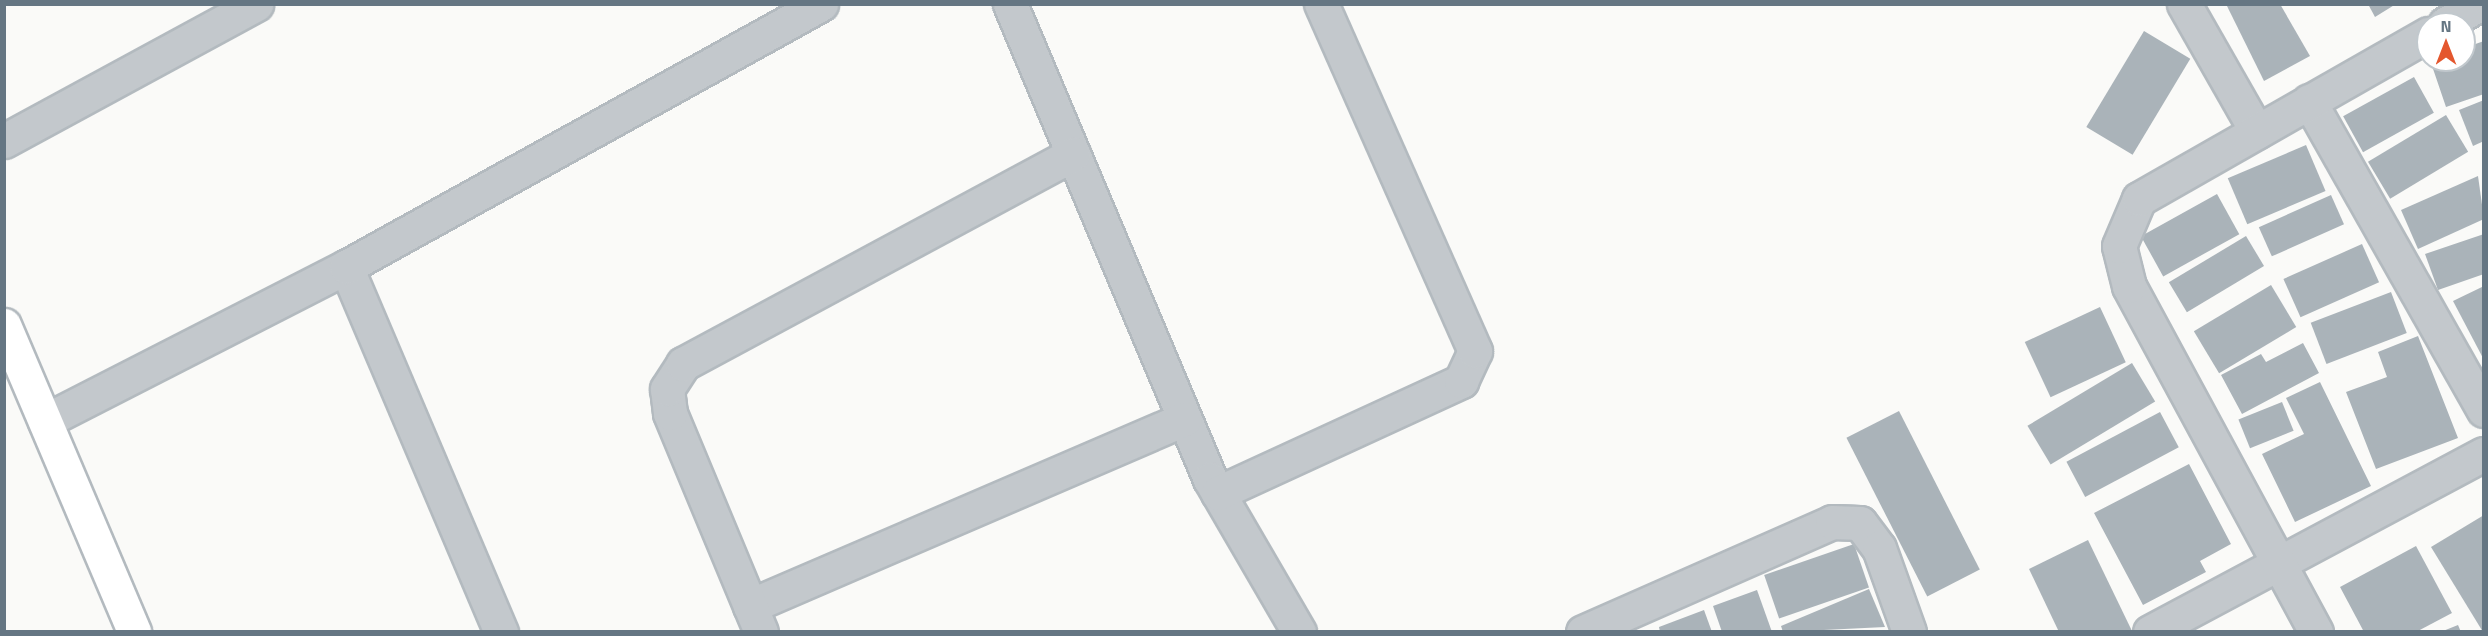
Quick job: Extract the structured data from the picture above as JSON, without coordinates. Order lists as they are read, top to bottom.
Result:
{
  "north": "top"
}
